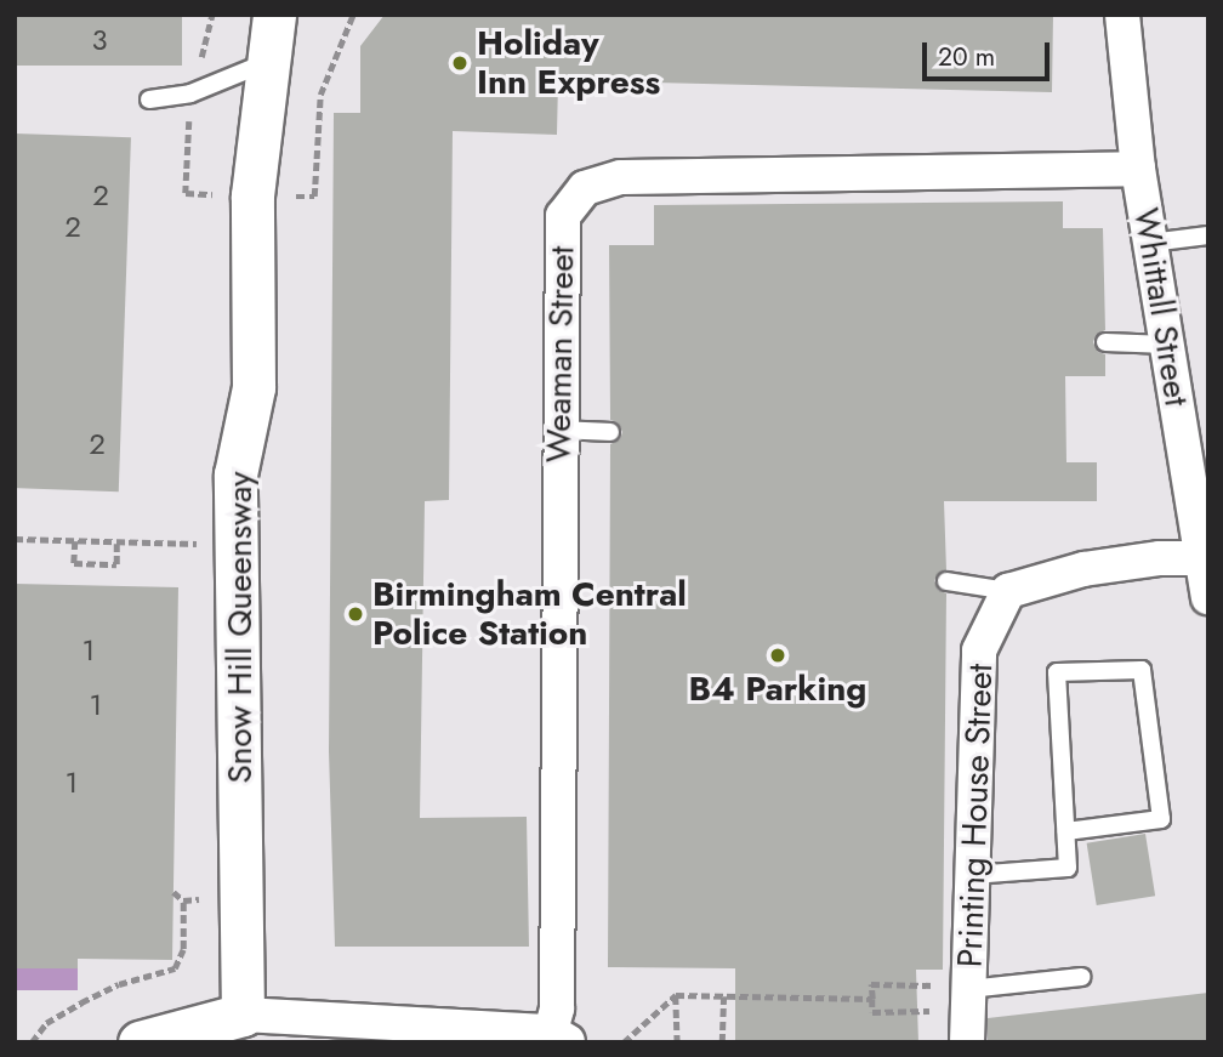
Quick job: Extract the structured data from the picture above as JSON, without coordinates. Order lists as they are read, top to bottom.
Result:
{
  "streets": {
    "street": [
      "Whittall Street",
      "Weaman Street",
      "Snow Hill Queensway",
      "Printing House Street"
    ]
  },
  "crossings": [
    ["Whittall Street", "Weaman Street"]
  ],
  "places": ["Holiday Inn Express", "Birmingham Central Police Station", "B4 Parking"],
  "house_numbers": [
    "3",
    "2",
    "2",
    "2",
    "1",
    "1",
    "1"
  ],
  "scale_bar": "20 m"
}
